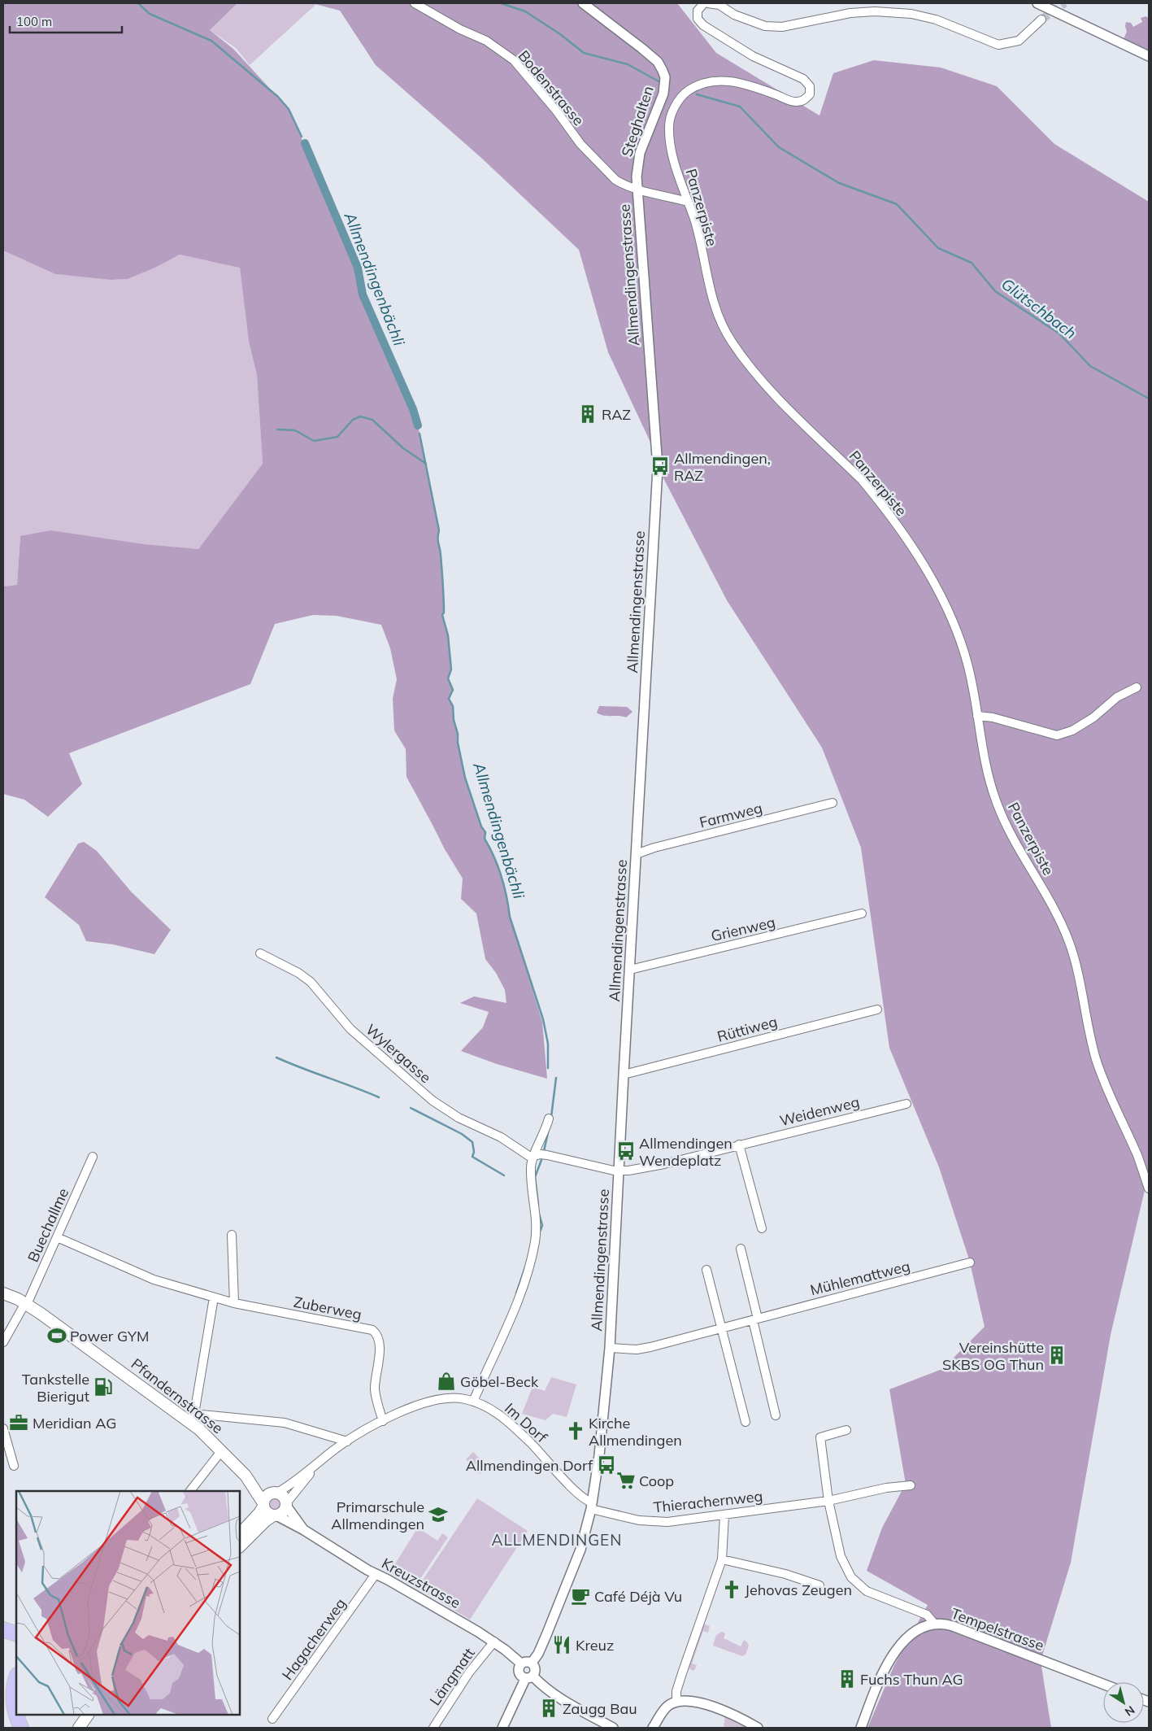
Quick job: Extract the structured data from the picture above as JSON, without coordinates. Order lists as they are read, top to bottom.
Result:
{
  "streets": {
    "main road": ["Pfandernstrasse"],
    "street": [
      "Bodenstrasse",
      "Steghalten",
      "Panzerpiste",
      "Allmendingenstrasse",
      "Farmweg",
      "Grienweg",
      "Rüttiweg",
      "Wylergasse",
      "Weidenweg",
      "Buechallme",
      "Mühlemattweg",
      "Zuberweg",
      "Im Dorf",
      "Thierachernweg",
      "Kreuzstrasse",
      "Tempelstrasse",
      "Hagacherweg",
      "Längmatt"
    ]
  },
  "crossings": [
    ["Bodenstrasse", "Steghalten"],
    ["Bodenstrasse", "Panzerpiste"],
    ["Bodenstrasse", "Allmendingenstrasse"],
    ["Steghalten", "Allmendingenstrasse"],
    ["Allmendingenstrasse", "Farmweg"],
    ["Allmendingenstrasse", "Grienweg"],
    ["Allmendingenstrasse", "Rüttiweg"],
    ["Allmendingenstrasse", "Weidenweg"],
    ["Allmendingenstrasse", "Mühlemattweg"],
    ["Allmendingenstrasse", "Im Dorf"],
    ["Allmendingenstrasse", "Thierachernweg"],
    ["Allmendingenstrasse", "Kreuzstrasse"],
    ["Buechallme", "Zuberweg"],
    ["Buechallme", "Pfandernstrasse"],
    ["Zuberweg", "Im Dorf"],
    ["Pfandernstrasse", "Im Dorf"],
    ["Pfandernstrasse", "Kreuzstrasse"],
    ["Im Dorf", "Thierachernweg"],
    ["Im Dorf", "Kreuzstrasse"],
    ["Kreuzstrasse", "Hagacherweg"],
    ["Kreuzstrasse", "Längmatt"]
  ],
  "districts": ["ALLMENDINGEN"],
  "water": ["Allmendingenbächli", "Glütschbach"],
  "places": {
    "building": [
      "RAZ",
      "Vereinshütte SKBS OG Thun",
      "Fuchs Thun AG",
      "Zaugg Bau"
    ],
    "bus stop": ["Allmendingen, RAZ", "Allmendingen Wendeplatz", "Allmendingen Dorf"],
    "sports": ["Power GYM"],
    "shop": ["Göbel-Beck"],
    "fuel station": ["Tankstelle Bierigut"],
    "office": ["Meridian AG"],
    "church": ["Kirche Allmendingen", "Jehovas Zeugen"],
    "supermarket": ["Coop"],
    "school or university": ["Primarschule Allmendingen"],
    "cafe": ["Café Déjà Vu"],
    "restaurant": ["Kreuz"]
  },
  "scale_bar": "100 m",
  "north": "bottom right"
}
